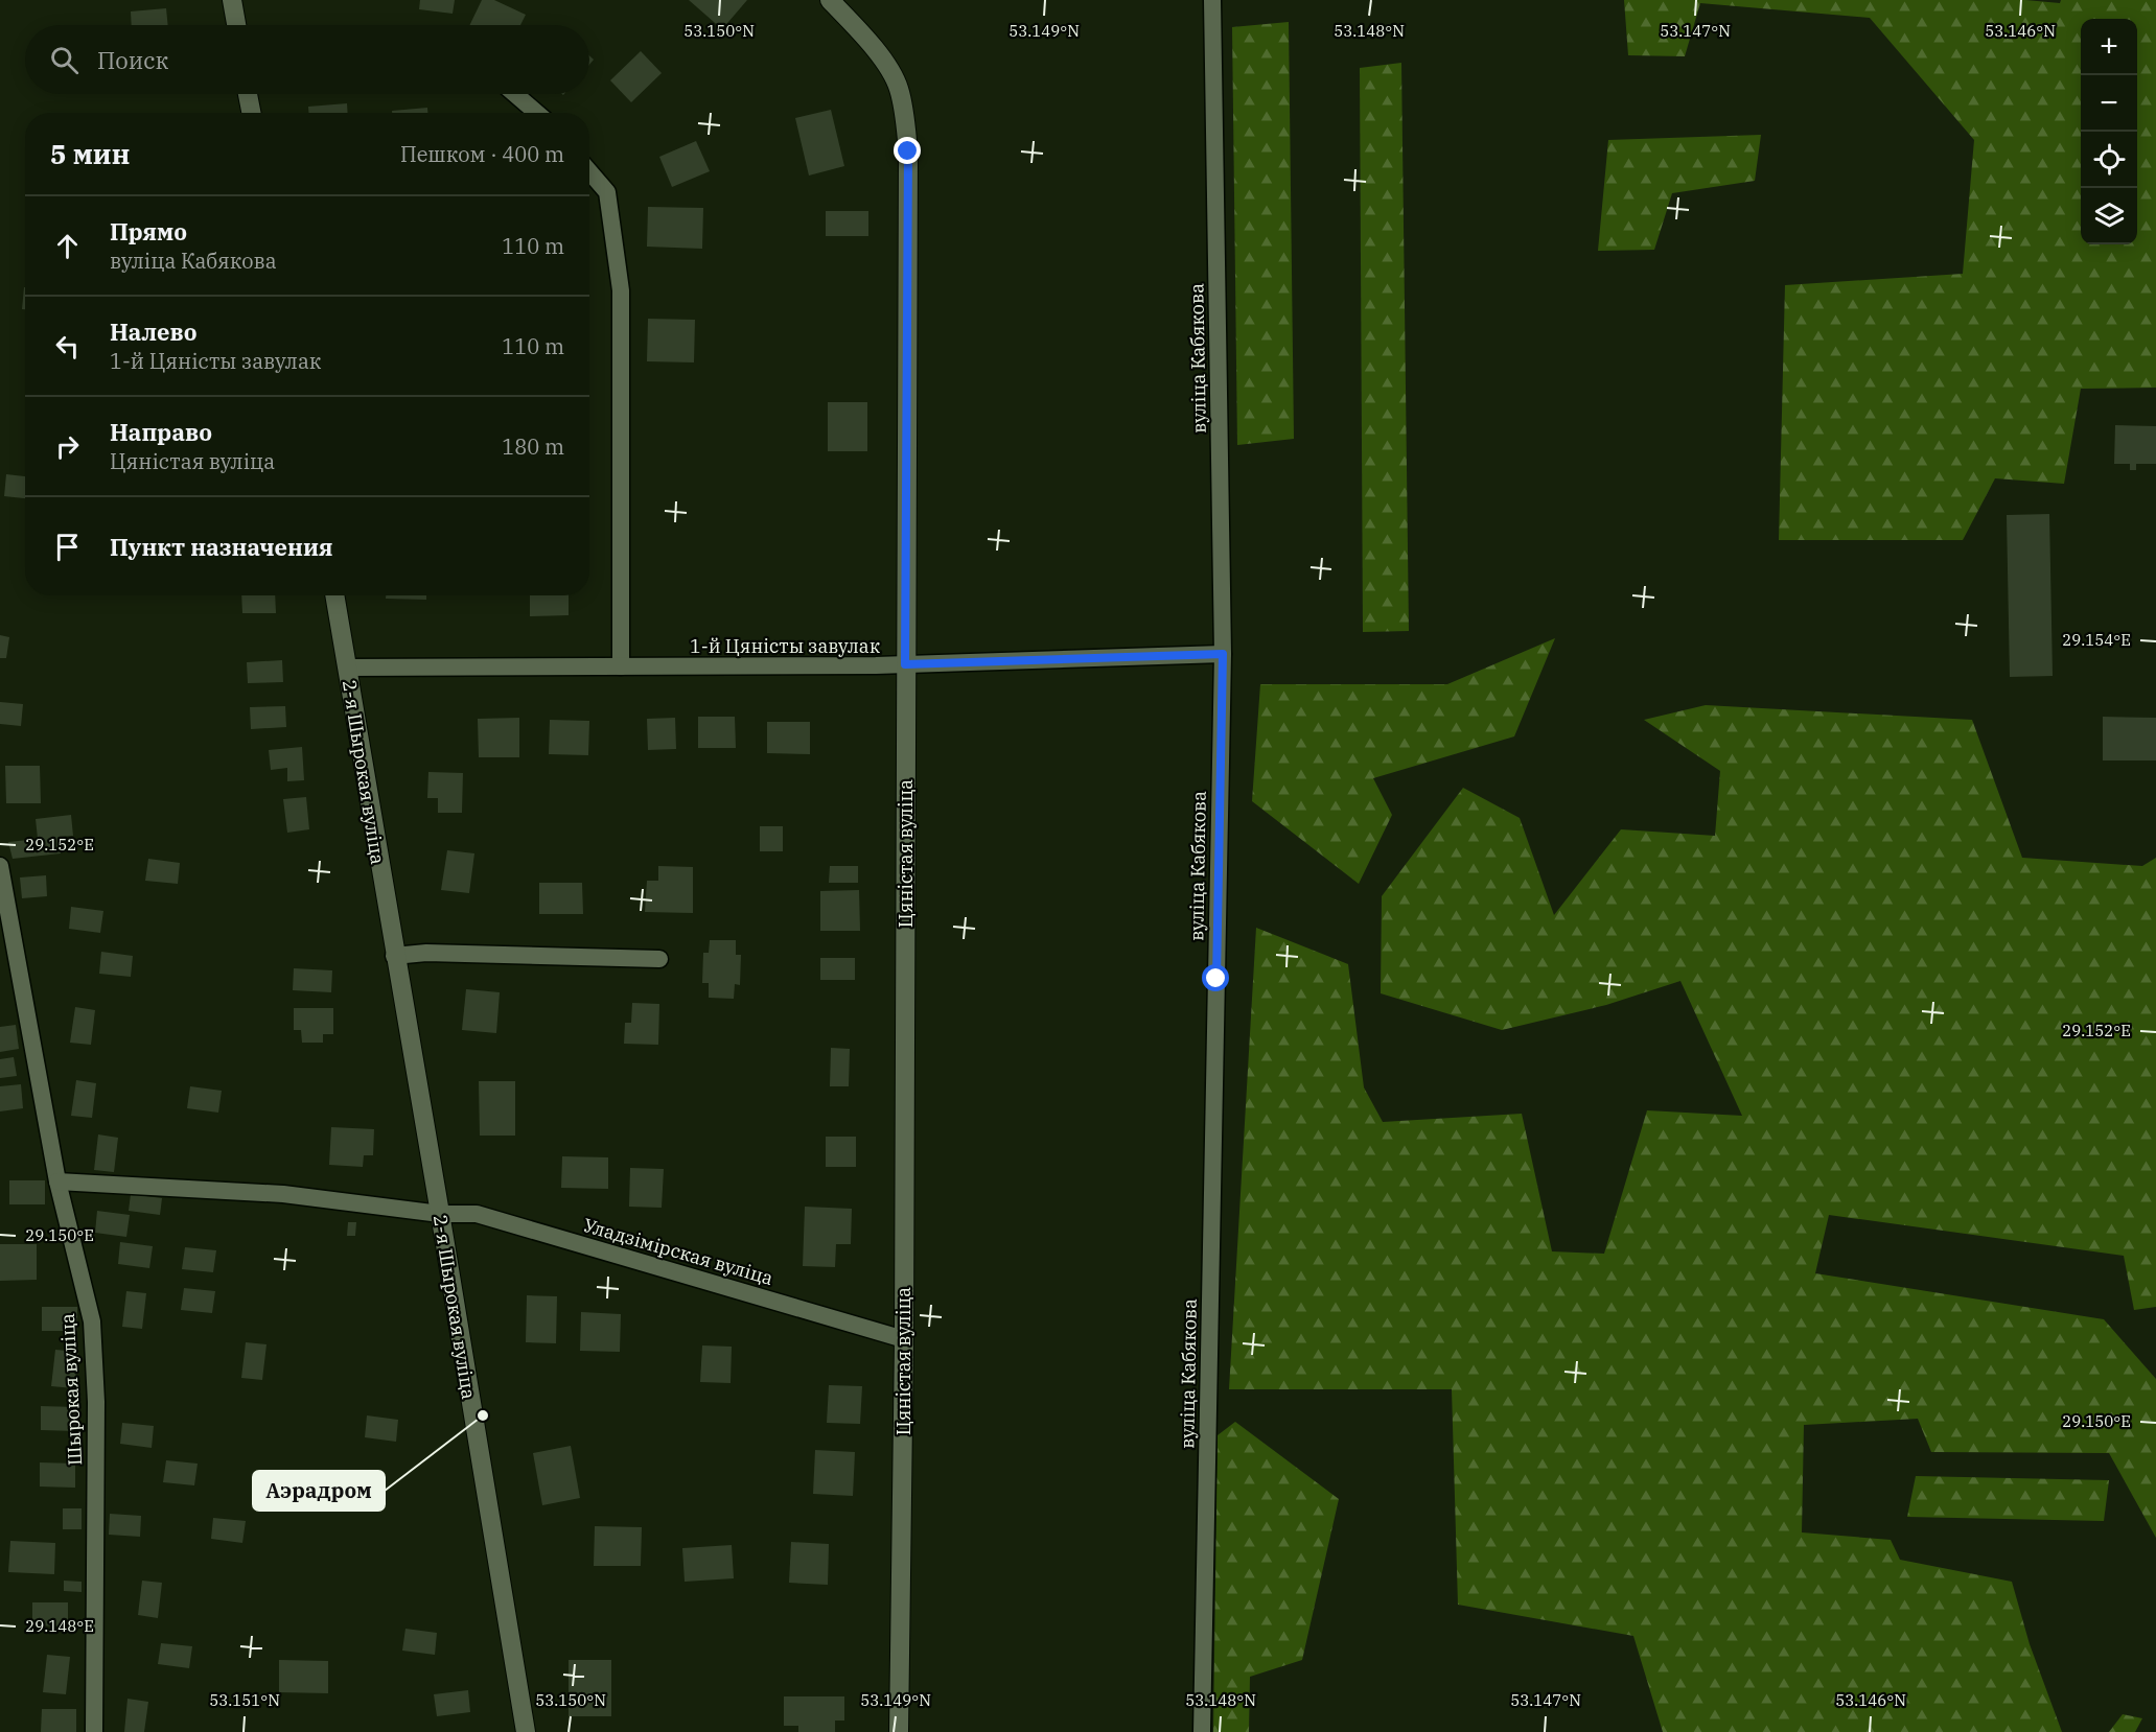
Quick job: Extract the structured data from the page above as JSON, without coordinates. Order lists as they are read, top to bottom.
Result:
{
  "streets": {
    "street": [
      "вуліца Кабякова",
      "1-й Цяністы завулак",
      "2-я Шырокая вуліца",
      "Цяністая вуліца",
      "Уладзімірская вуліца",
      "Шырокая вуліца"
    ]
  },
  "crossings": [
    ["вуліца Кабякова", "1-й Цяністы завулак"],
    ["1-й Цяністы завулак", "2-я Шырокая вуліца"],
    ["1-й Цяністы завулак", "Цяністая вуліца"],
    ["2-я Шырокая вуліца", "Уладзімірская вуліца"],
    ["Цяністая вуліца", "Уладзімірская вуліца"],
    ["Уладзімірская вуліца", "Шырокая вуліца"]
  ],
  "places": ["Аэрадром"],
  "page": {
    "map_buttons": ["+", "−"],
    "search": "Поиск",
    "heading": ["5 мин", "Пешком · 400 m"],
    "list": [
      ["Прямо", "вуліца Кабякова", "110 m"],
      ["Налево", "1-й Цяністы завулак", "110 m"],
      ["Направо", "Цяністая вуліца", "180 m"],
      "Пункт назначения"
    ]
  },
  "coordinates": [
    "53.150°N",
    "53.149°N",
    "53.148°N",
    "53.147°N",
    "53.146°N",
    "29.154°E",
    "29.152°E",
    "29.150°E",
    "29.148°E",
    "53.151°N"
  ]
}
